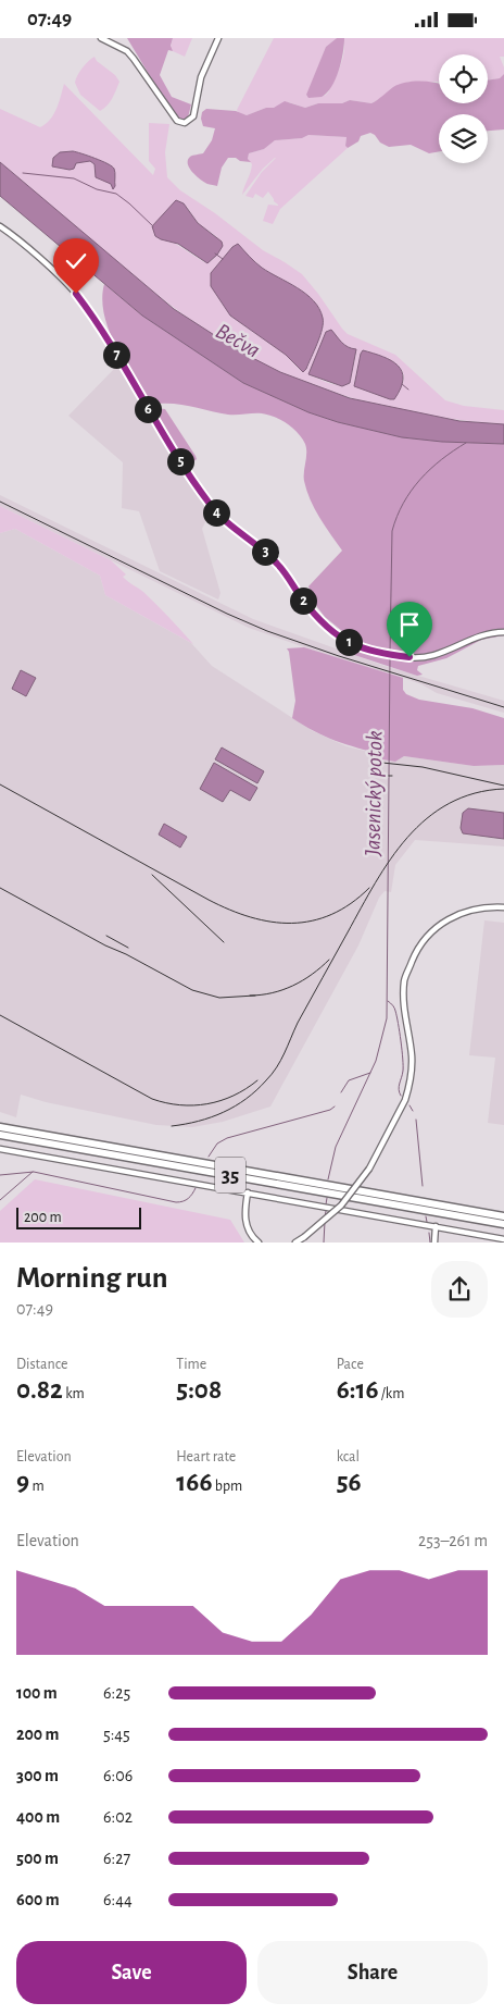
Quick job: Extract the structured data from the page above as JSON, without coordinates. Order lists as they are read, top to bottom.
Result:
{
  "streets": {
    "highway": ["35"]
  },
  "water": ["Bečva", "Jasenický potok"],
  "scale_bar": "200 m",
  "page": {
    "status": "07:49",
    "pins": [
      "7",
      "6",
      "5",
      "4",
      "3",
      "2",
      "1"
    ],
    "scale": "200 m",
    "heading": ["Morning run", "07:49"],
    "stats": [
      ["Distance", "0.82 km"],
      ["Time", "5:08"],
      ["Pace", "6:16 /km"],
      ["Elevation", "9 m"],
      ["Heart rate", "166 bpm"],
      ["kcal", "56"]
    ],
    "chart": ["Elevation", "253–261 m"],
    "list": [
      {
        "name": "100 m",
        "note": "6:25"
      },
      {
        "name": "200 m",
        "note": "5:45"
      },
      {
        "name": "300 m",
        "note": "6:06"
      },
      {
        "name": "400 m",
        "note": "6:02"
      },
      {
        "name": "500 m",
        "note": "6:27"
      },
      {
        "name": "600 m",
        "note": "6:44"
      }
    ],
    "buttons": ["Save", "Share"]
  }
}
